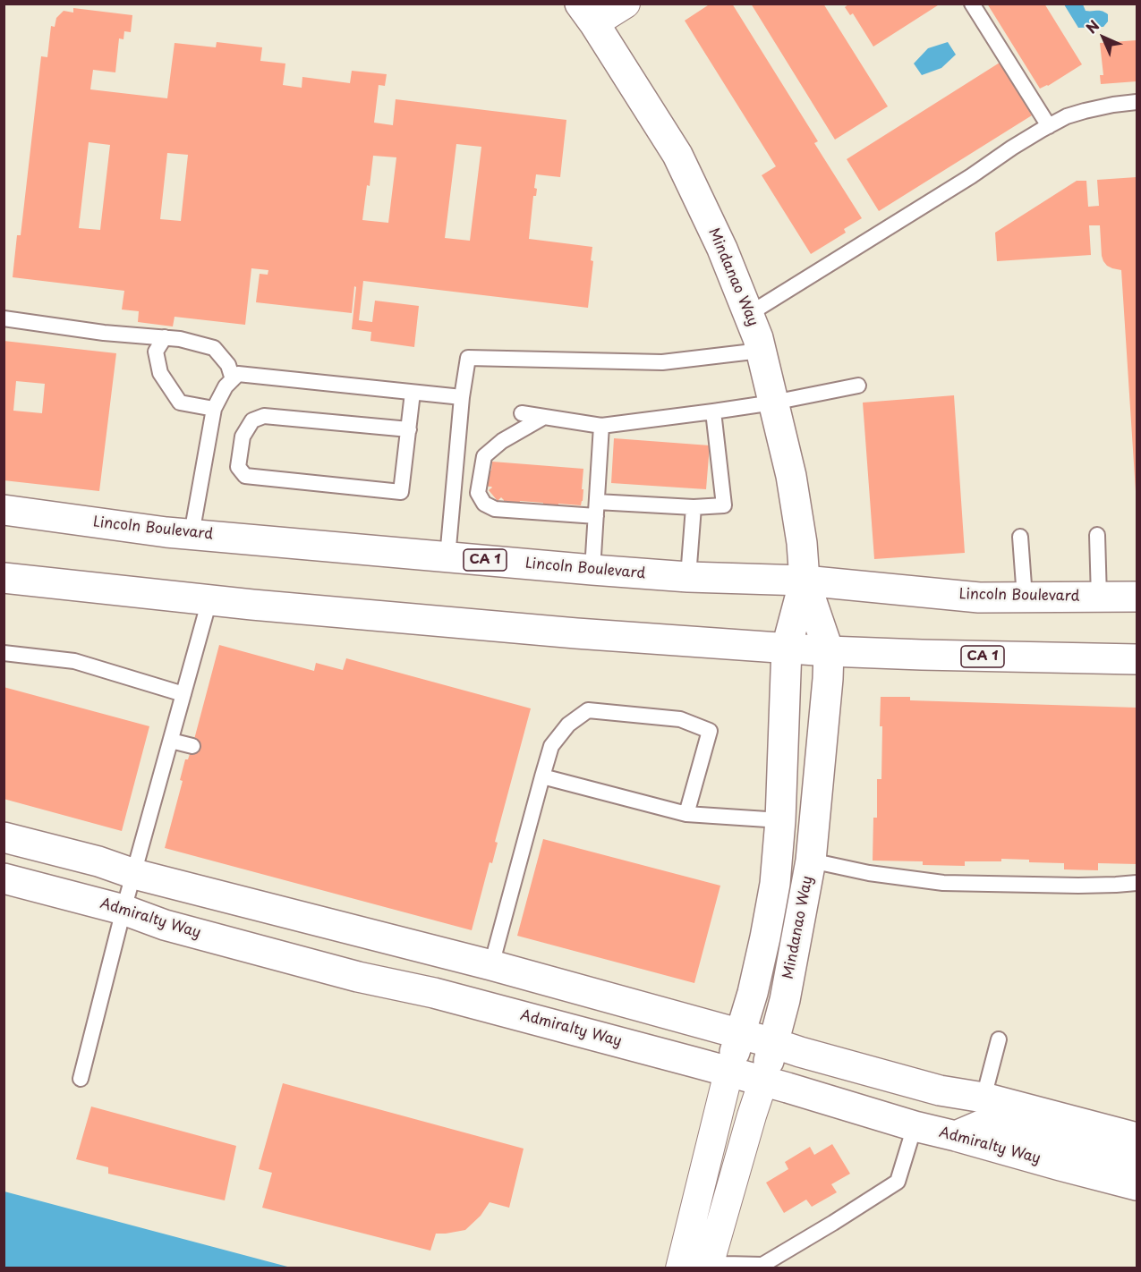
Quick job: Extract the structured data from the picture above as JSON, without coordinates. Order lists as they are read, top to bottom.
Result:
{
  "streets": {
    "main road": [
      "Mindanao Way",
      "Lincoln Boulevard",
      "CA 1",
      "Admiralty Way"
    ]
  },
  "crossings": [
    ["Mindanao Way", "Lincoln Boulevard"],
    ["Mindanao Way", "CA 1"],
    ["Mindanao Way", "Admiralty Way"]
  ],
  "north": "top left"
}
